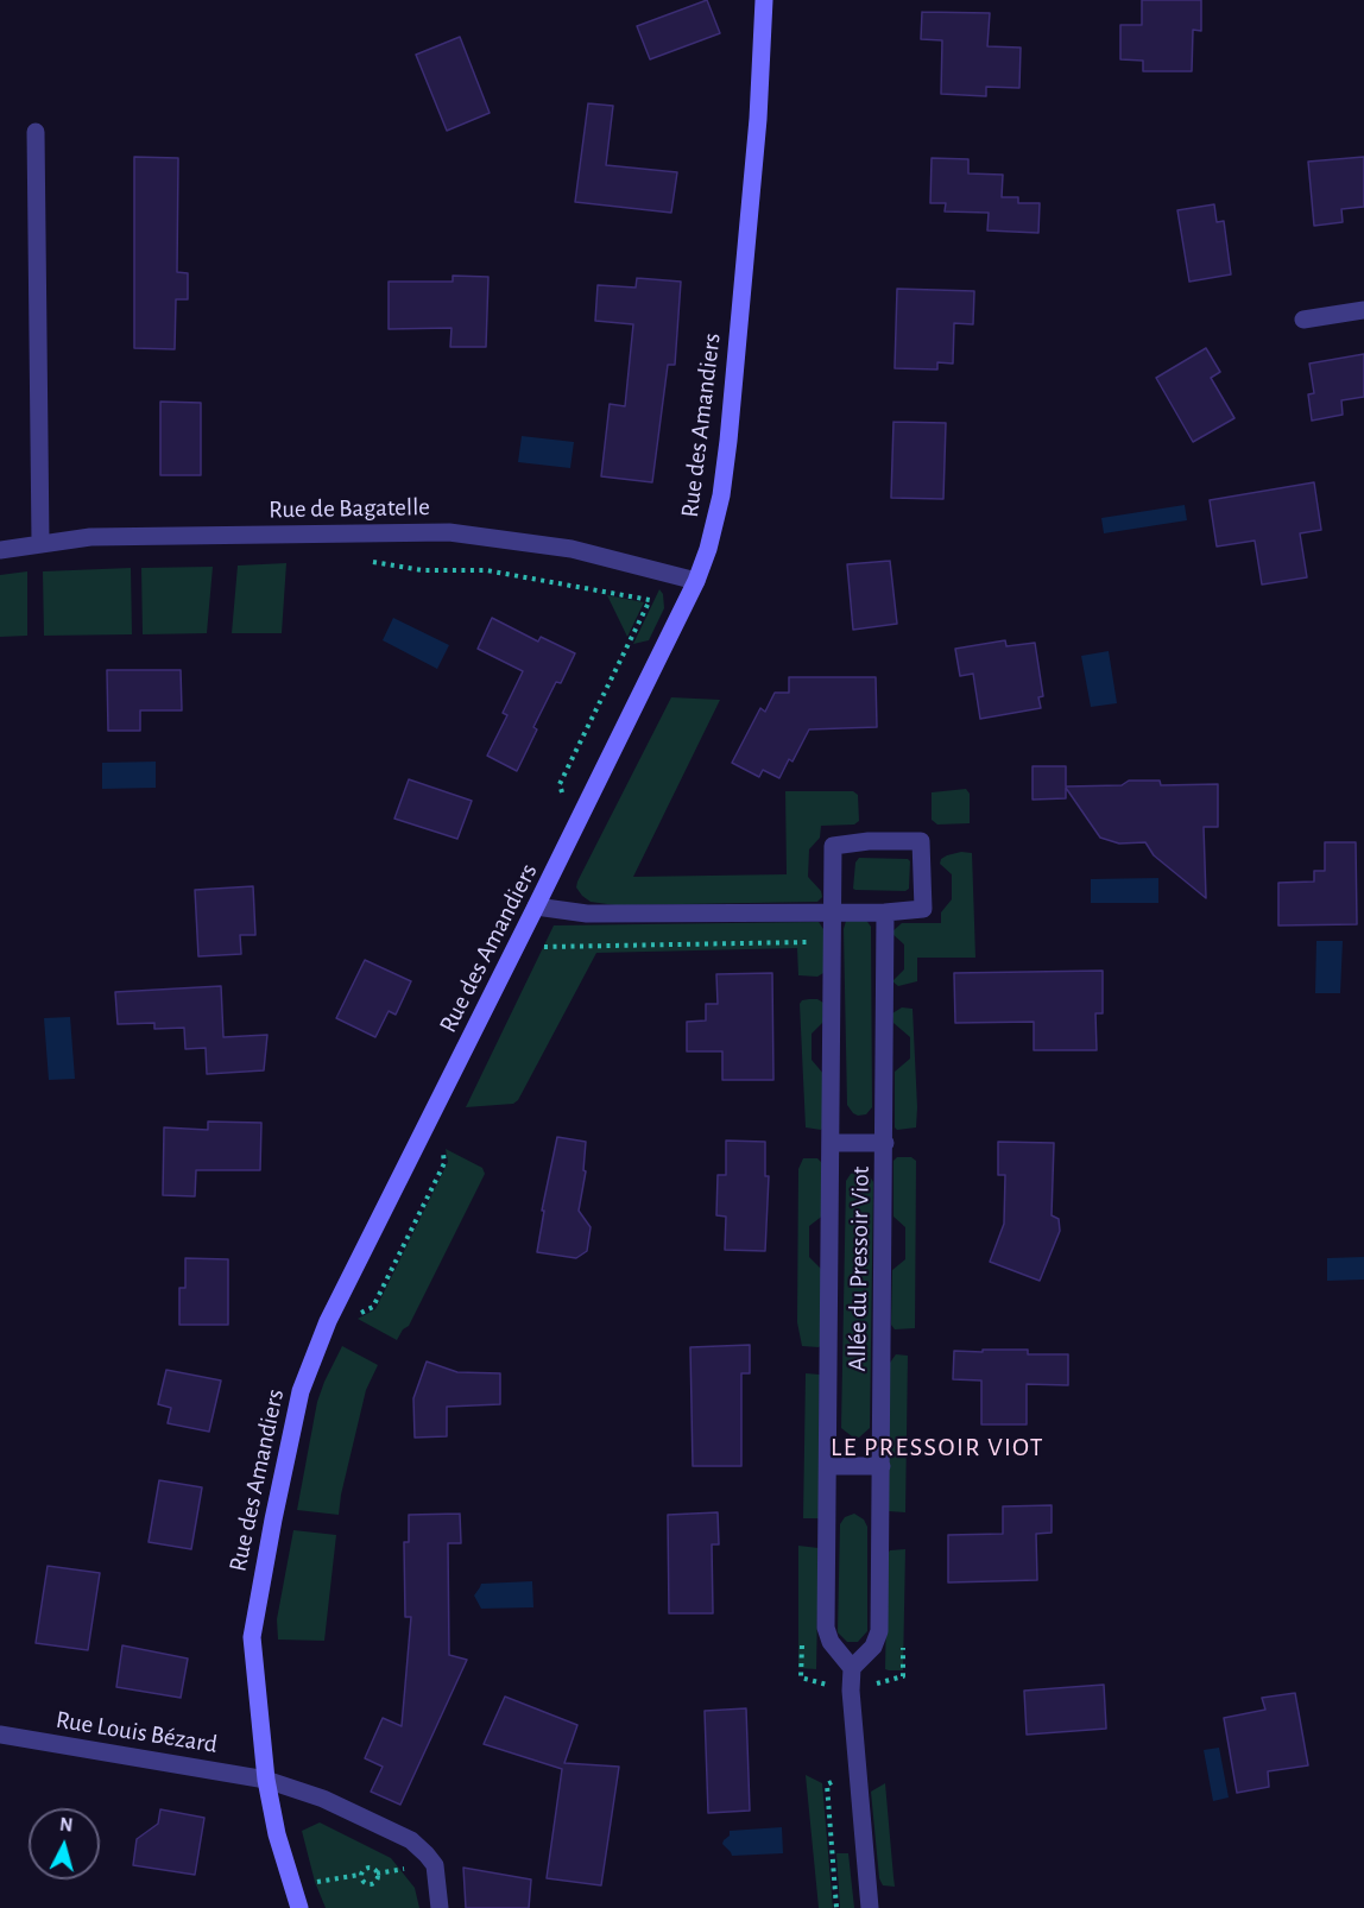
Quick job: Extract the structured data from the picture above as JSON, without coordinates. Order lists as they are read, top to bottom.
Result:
{
  "streets": {
    "street": [
      "Rue des Amandiers",
      "Rue de Bagatelle",
      "Allée du Pressoir Viot",
      "Rue Louis Bézard"
    ]
  },
  "crossings": [
    ["Rue des Amandiers", "Rue de Bagatelle"],
    ["Rue des Amandiers", "Rue Louis Bézard"]
  ],
  "districts": ["LE PRESSOIR VIOT"],
  "north": "top"
}
